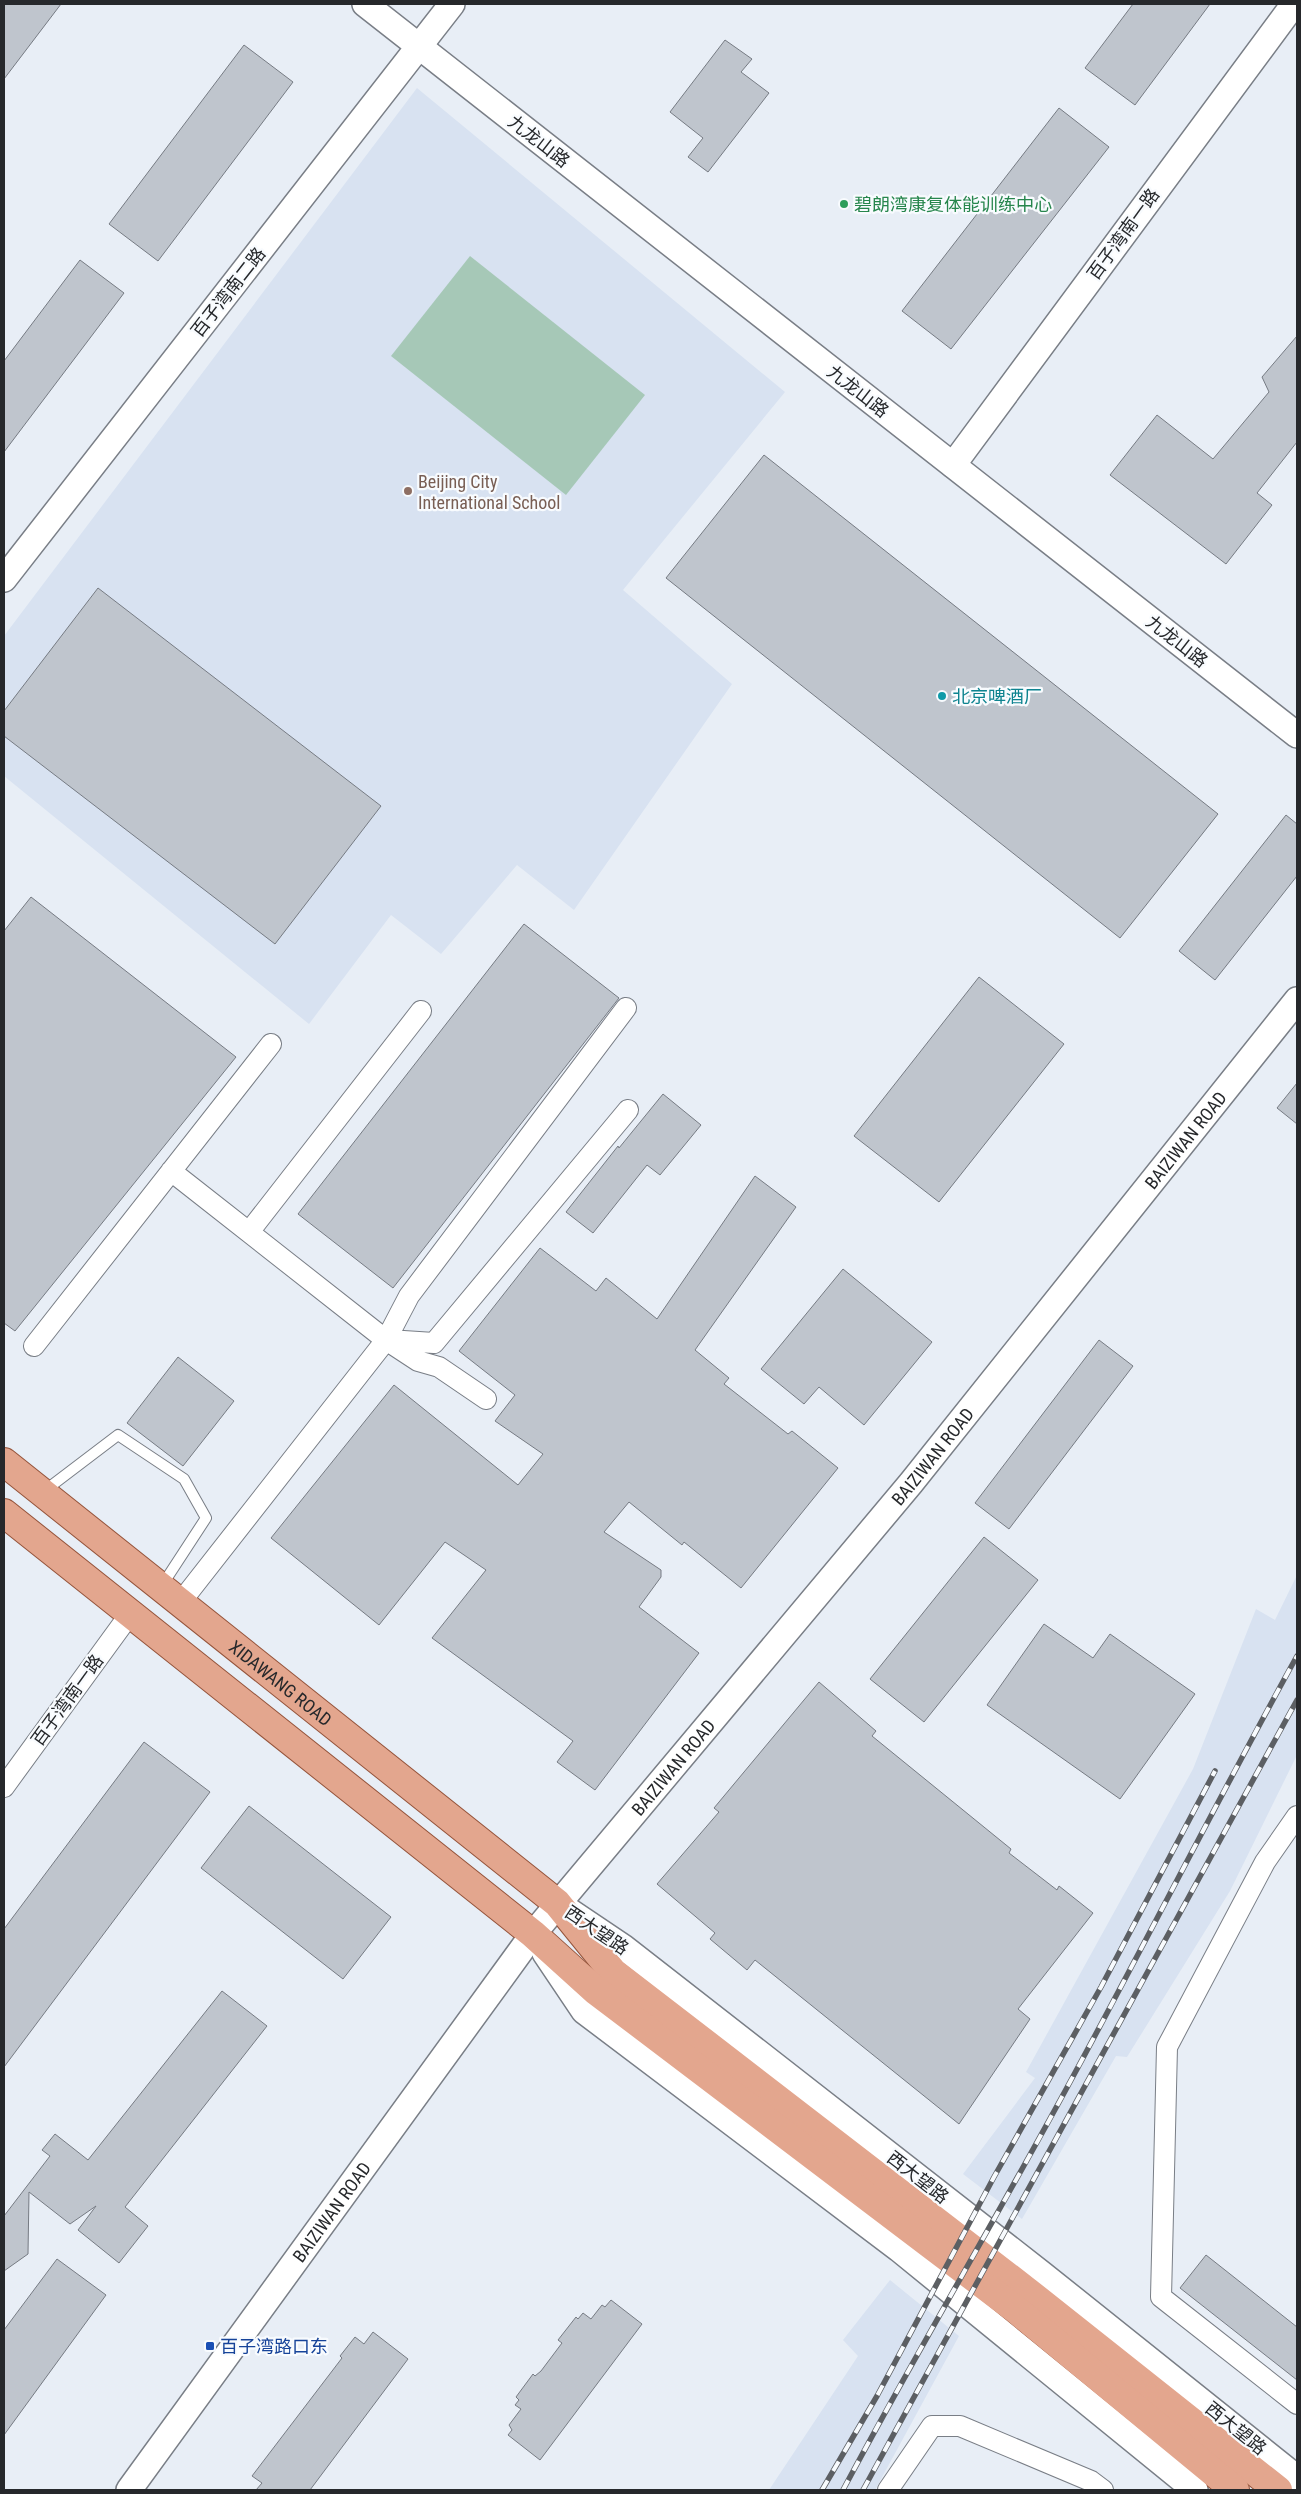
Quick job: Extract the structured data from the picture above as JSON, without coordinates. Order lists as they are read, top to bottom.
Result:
{
  "streets": {
    "main road": ["XIDAWANG ROAD", "西大望路"],
    "street": [
      "九龙山路",
      "百子湾南一路",
      "百子湾南二路",
      "BAIZIWAN ROAD"
    ]
  },
  "crossings": [
    ["九龙山路", "百子湾南一路"],
    ["九龙山路", "百子湾南二路"],
    ["BAIZIWAN ROAD", "XIDAWANG ROAD"],
    ["BAIZIWAN ROAD", "西大望路"],
    ["XIDAWANG ROAD", "西大望路"]
  ],
  "places": {
    "other": ["碧朗湾康复体能训练中心", "Beijing City International School", "北京啤酒厂"],
    "transit": ["百子湾路口东"]
  }
}
